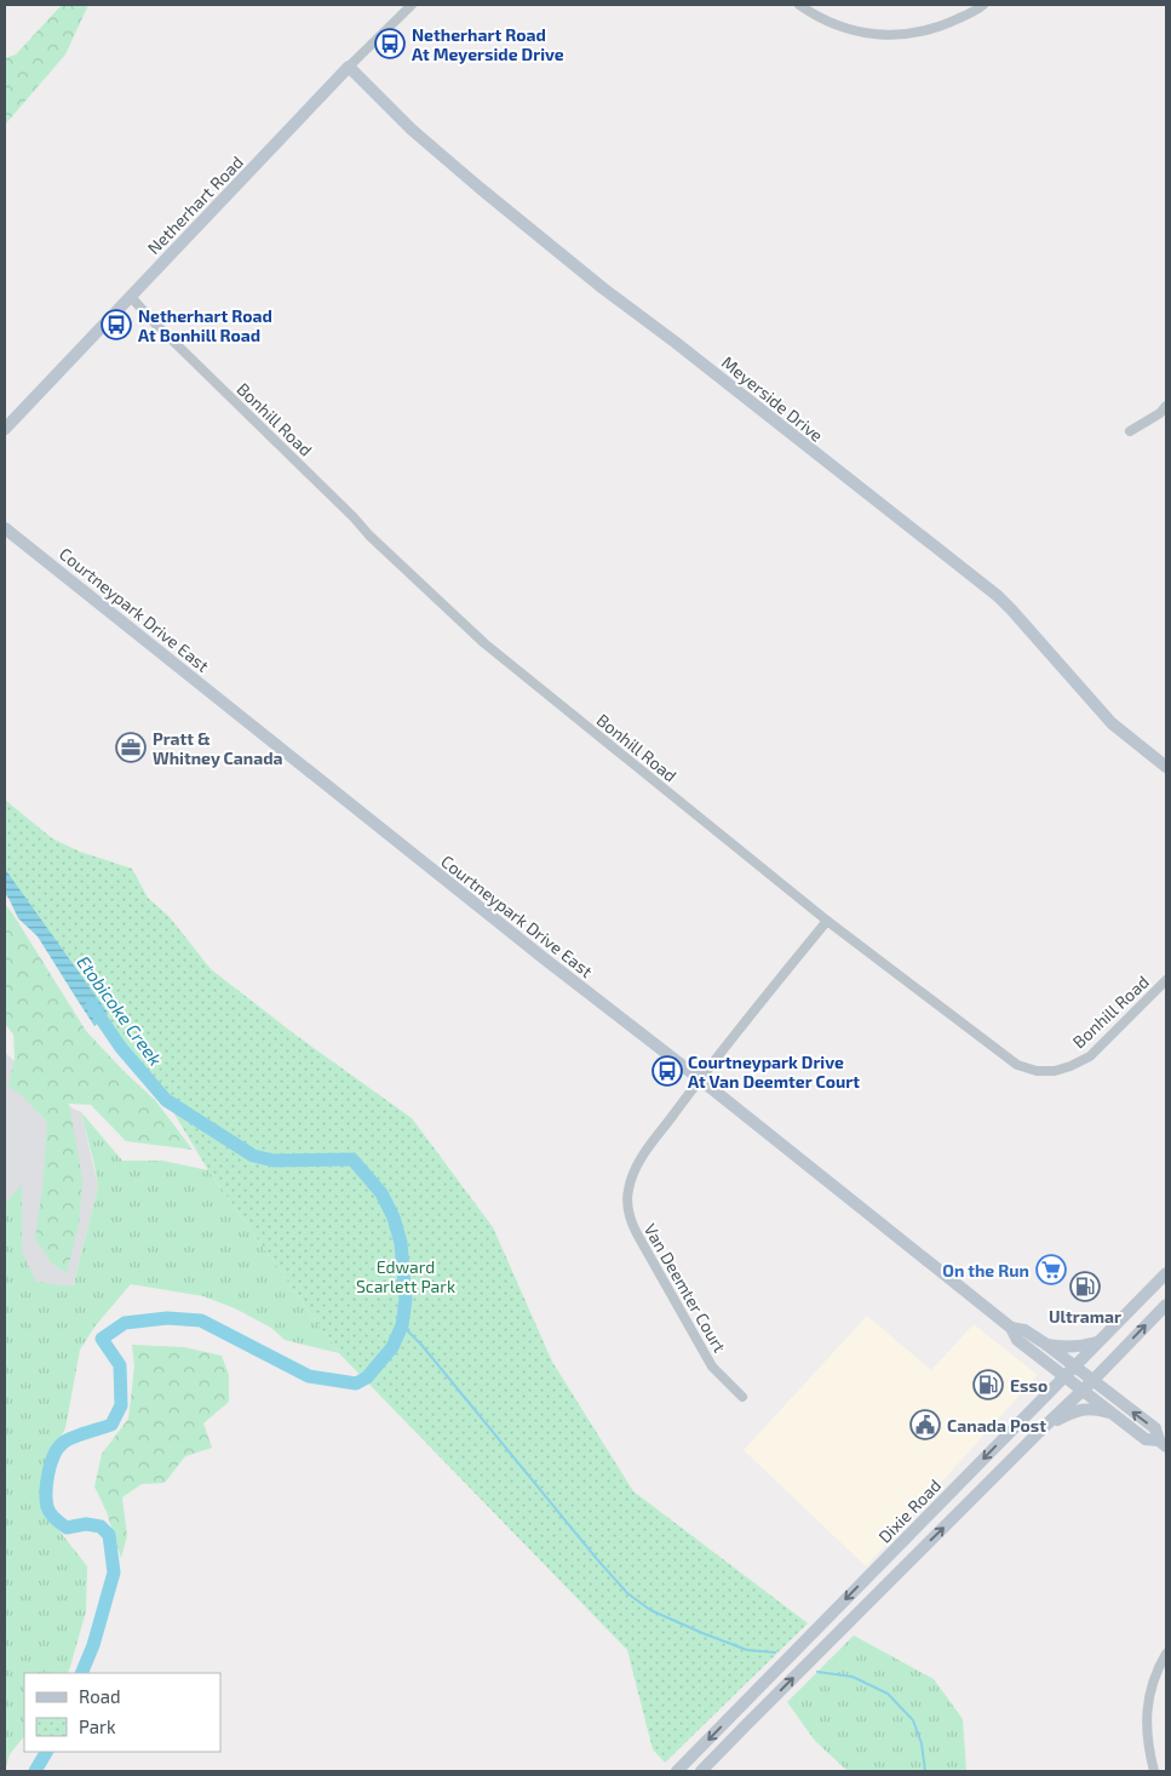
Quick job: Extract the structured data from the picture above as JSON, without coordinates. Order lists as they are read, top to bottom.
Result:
{
  "streets": {
    "street": [
      "Netherhart Road",
      "Meyerside Drive",
      "Bonhill Road",
      "Courtneypark Drive East",
      "Van Deemter Court",
      "Dixie Road"
    ]
  },
  "crossings": [
    ["Netherhart Road", "Meyerside Drive"],
    ["Netherhart Road", "Bonhill Road"],
    ["Bonhill Road", "Van Deemter Court"],
    ["Courtneypark Drive East", "Van Deemter Court"],
    ["Courtneypark Drive East", "Dixie Road"]
  ],
  "water": ["Etobicoke Creek"],
  "parks": ["Edward Scarlett Park"],
  "places": {
    "bus stop": ["Netherhart Road At Meyerside Drive", "Netherhart Road At Bonhill Road", "Courtneypark Drive At Van Deemter Court"],
    "office": ["Pratt & Whitney Canada"],
    "supermarket": ["On the Run"],
    "fuel station": ["Ultramar", "Esso"],
    "public building": ["Canada Post"]
  },
  "legend": ["Road", "Park"]
}
